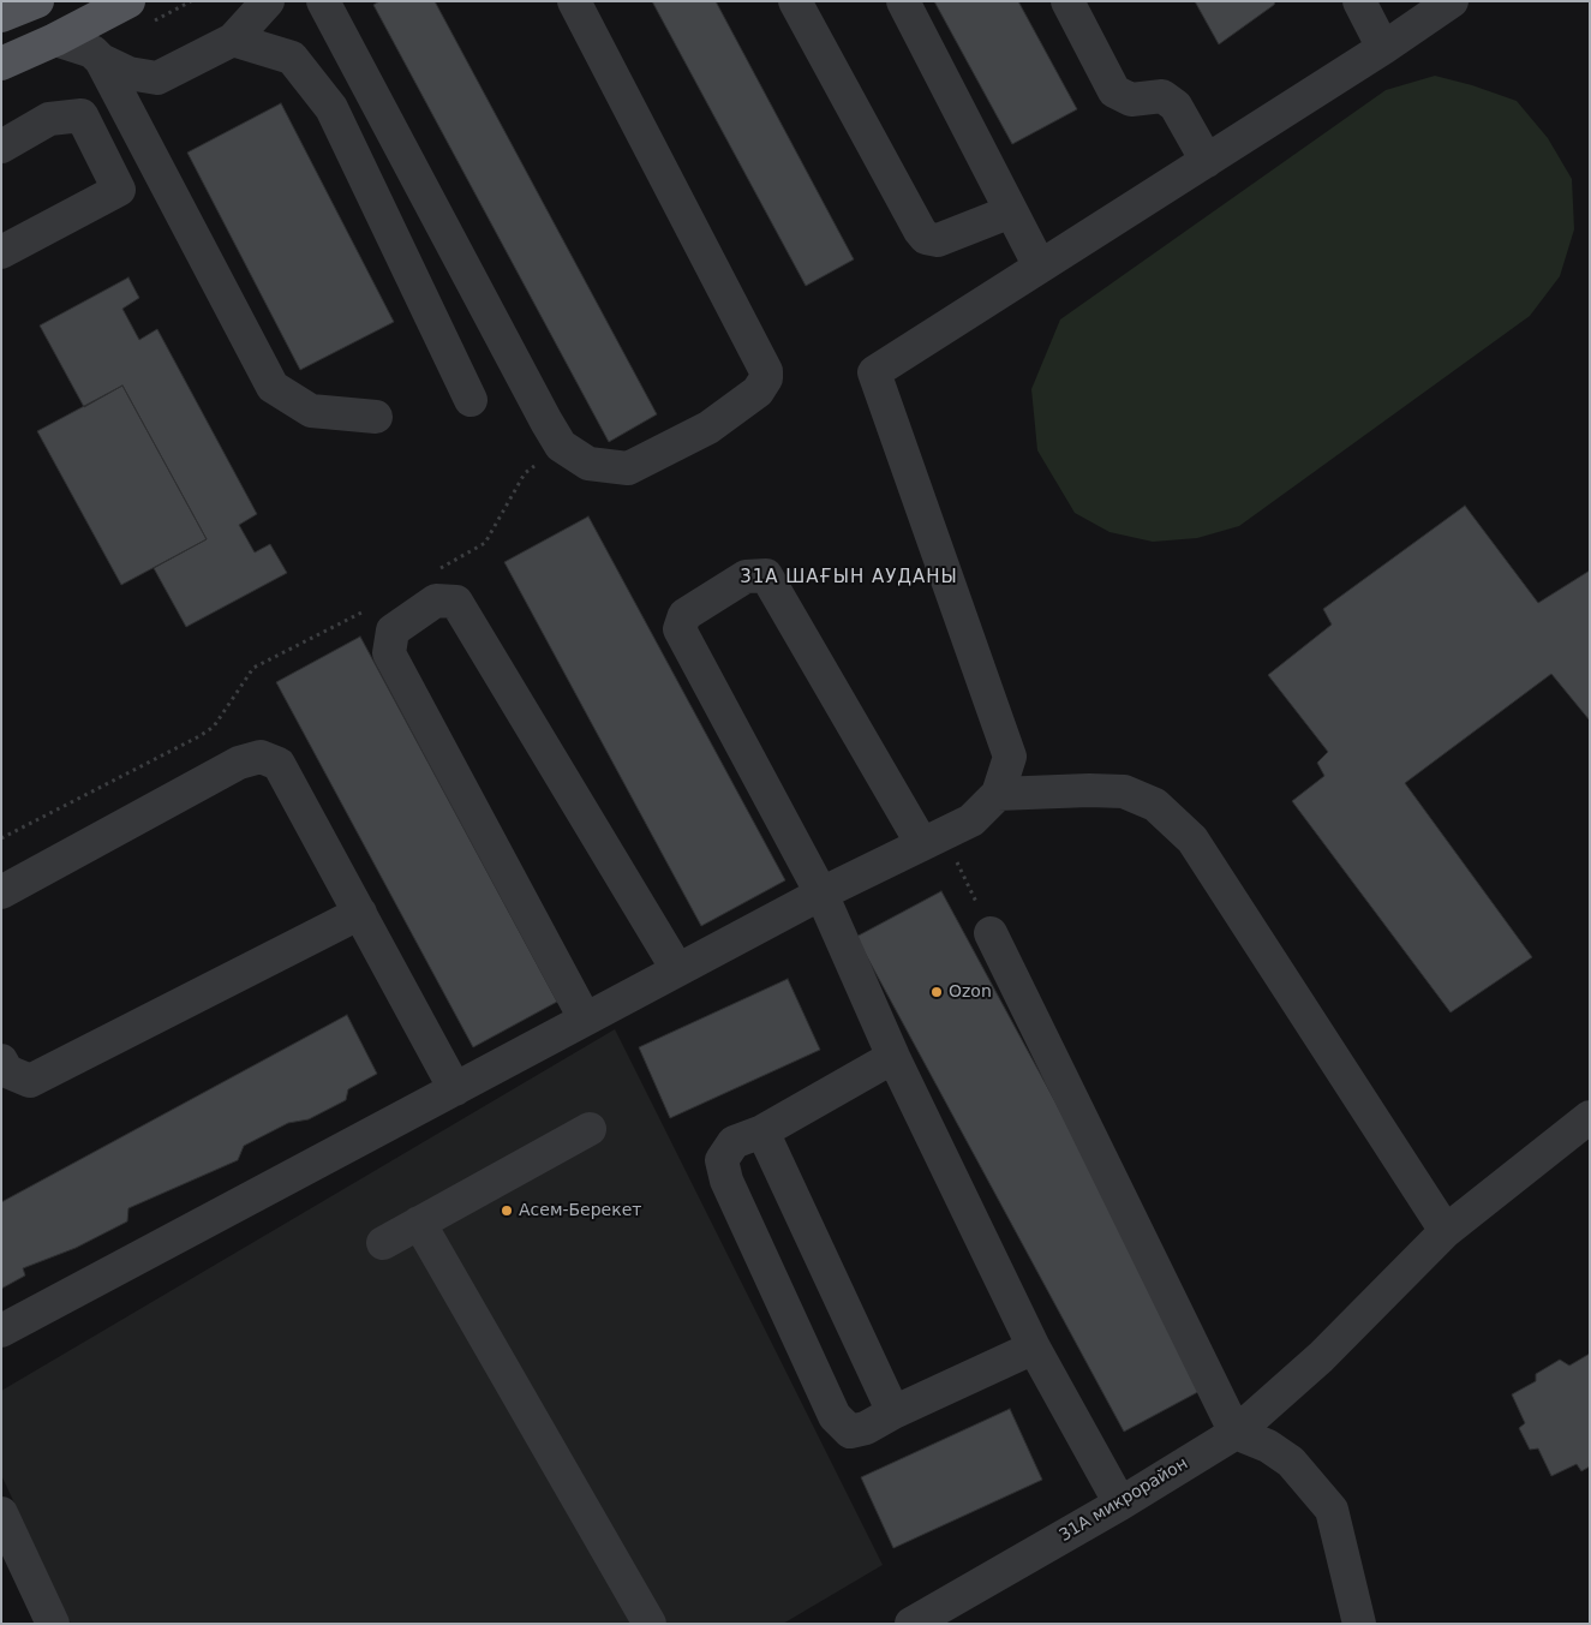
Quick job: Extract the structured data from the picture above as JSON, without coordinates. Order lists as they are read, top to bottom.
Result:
{
  "streets": {
    "street": ["31А микрорайон"]
  },
  "districts": ["31А ШАҒЫН АУДАНЫ"],
  "places": ["Ozon", "Асем-Берекет"]
}
